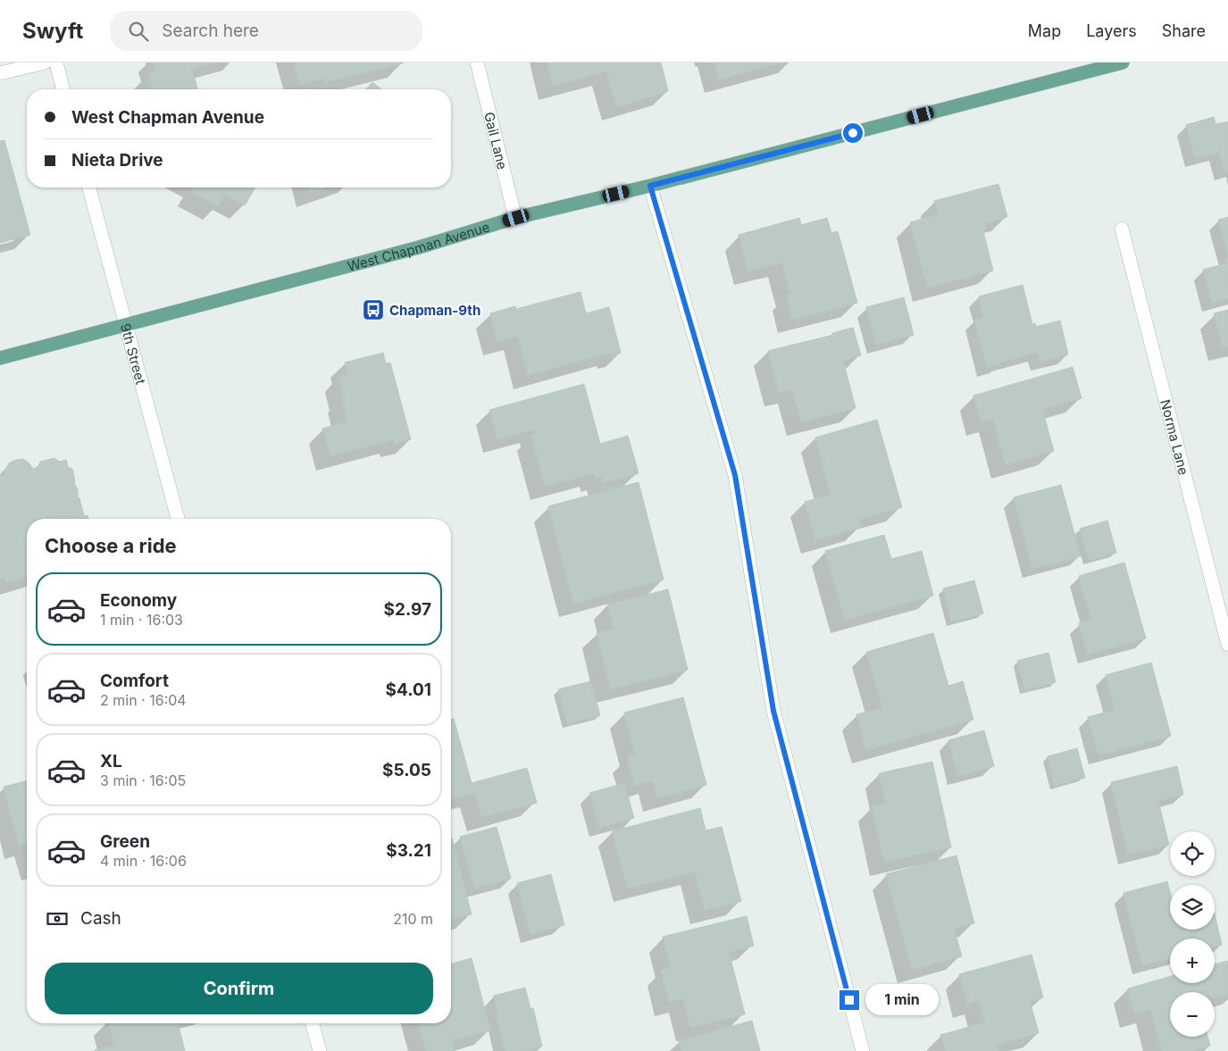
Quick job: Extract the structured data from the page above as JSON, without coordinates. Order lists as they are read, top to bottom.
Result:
{
  "streets": {
    "main road": ["West Chapman Avenue"],
    "street": ["Gail Lane", "9th Street", "Norma Lane"]
  },
  "crossings": [
    ["Gail Lane", "West Chapman Avenue"],
    ["West Chapman Avenue", "9th Street"]
  ],
  "places": {
    "bus stop": ["Chapman-9th"]
  },
  "page": {
    "header": "Swyft",
    "search": "Search here",
    "nav": ["Map", "Layers", "Share"],
    "banner": ["West Chapman Avenue", "Nieta Drive"],
    "heading": "Choose a ride",
    "list": [
      {
        "name": "Economy",
        "note": "1 min · 16:03",
        "value": "$2.97"
      },
      {
        "name": "Comfort",
        "note": "2 min · 16:04",
        "value": "$4.01"
      },
      {
        "name": "XL",
        "note": "3 min · 16:05",
        "value": "$5.05"
      },
      {
        "name": "Green",
        "note": "4 min · 16:06",
        "value": "$3.21"
      }
    ],
    "map_buttons": ["+", "−"],
    "pay": ["Cash", "210 m"],
    "buttons": "Confirm",
    "bubble": "1 min"
  }
}
